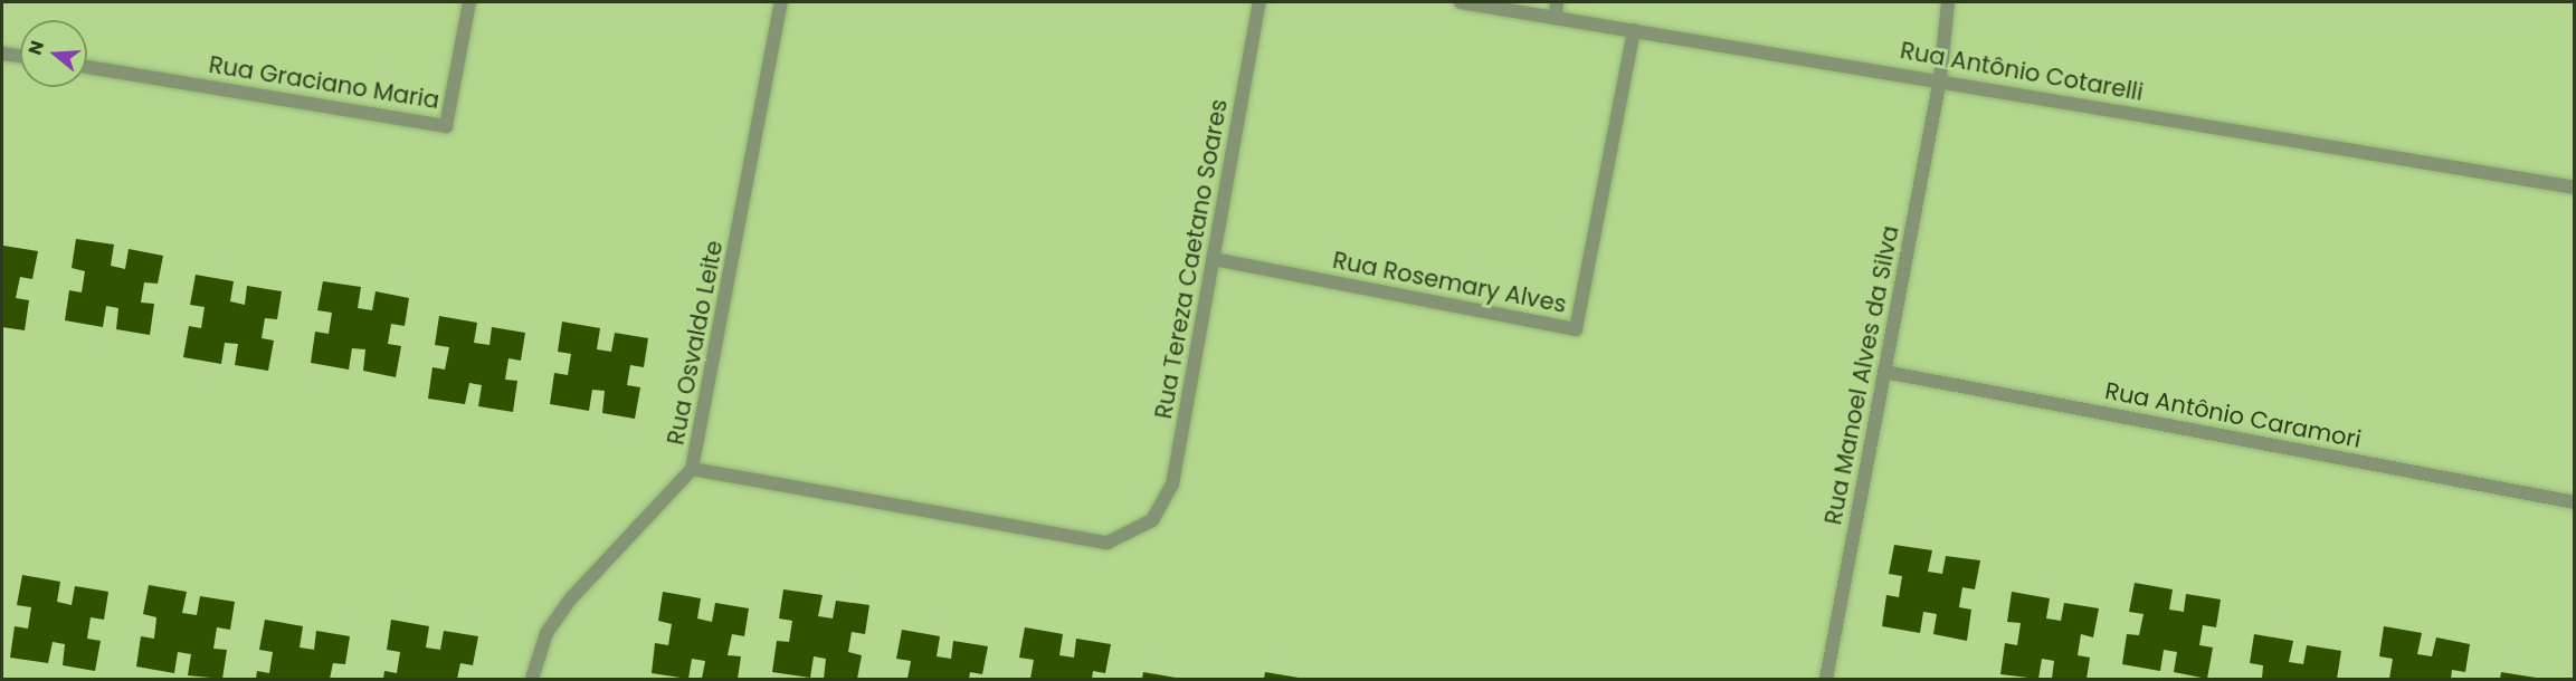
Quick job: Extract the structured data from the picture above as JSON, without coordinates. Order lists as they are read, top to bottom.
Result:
{
  "streets": {
    "street": [
      "Rua Antônio Cotarelli",
      "Rua Graciano Maria",
      "Rua Tereza Caetano Soares",
      "Rua Rosemary Alves",
      "Rua Osvaldo Leite",
      "Rua Manoel Alves da Silva",
      "Rua Antônio Caramori"
    ]
  },
  "crossings": [
    ["Rua Antônio Cotarelli", "Rua Rosemary Alves"],
    ["Rua Antônio Cotarelli", "Rua Manoel Alves da Silva"],
    ["Rua Tereza Caetano Soares", "Rua Rosemary Alves"],
    ["Rua Tereza Caetano Soares", "Rua Osvaldo Leite"],
    ["Rua Manoel Alves da Silva", "Rua Antônio Caramori"]
  ],
  "north": "left"
}
